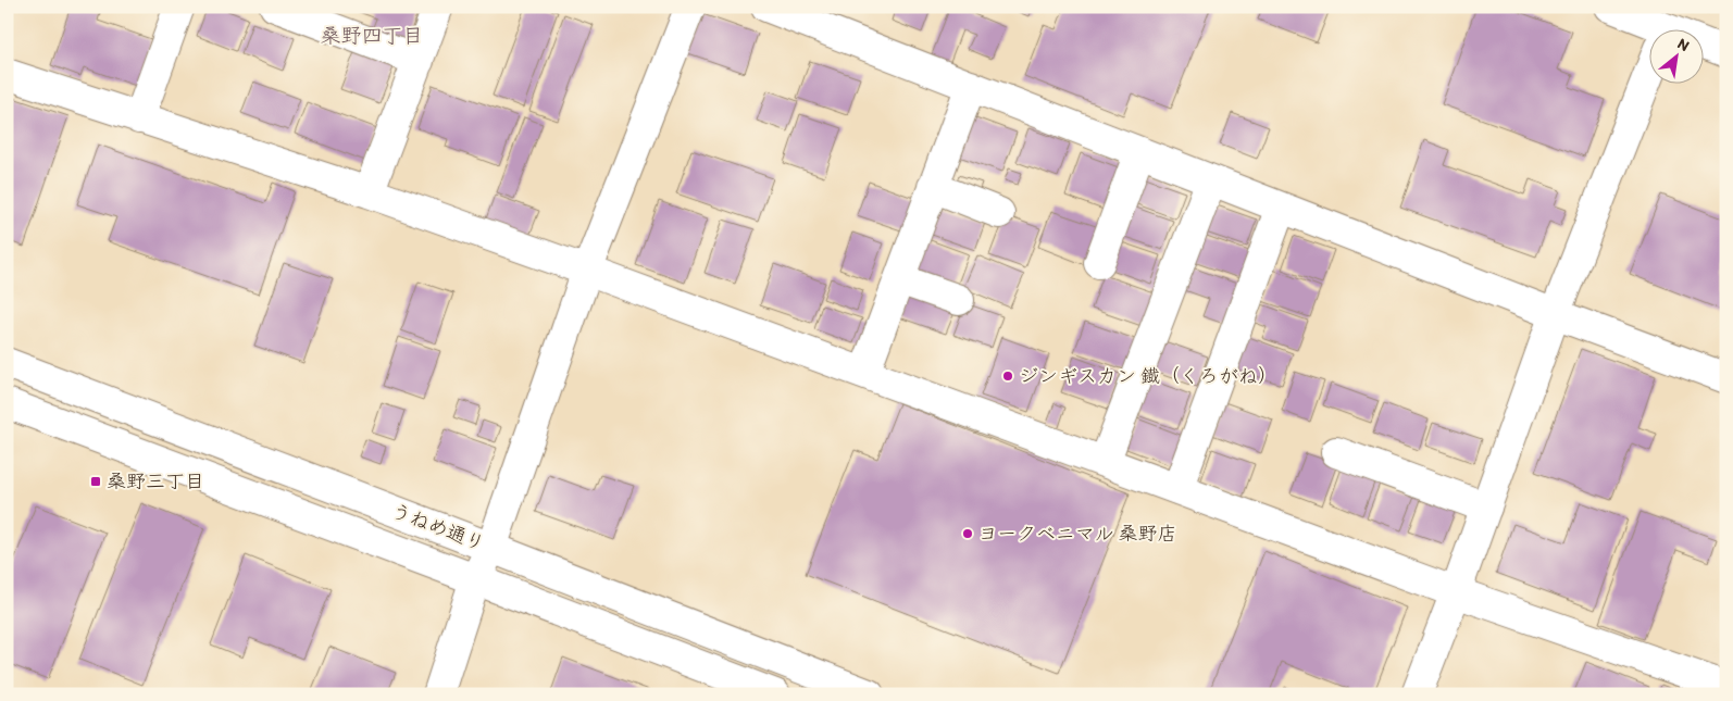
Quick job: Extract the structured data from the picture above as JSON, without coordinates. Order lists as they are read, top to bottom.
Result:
{
  "streets": {
    "street": ["うねめ通り"]
  },
  "districts": ["桑野四丁目"],
  "places": {
    "other": ["ジンギスカン 鐡（くろがね）", "ヨークベニマル 桑野店"],
    "transit": ["桑野三丁目"]
  },
  "north": "top right"
}
